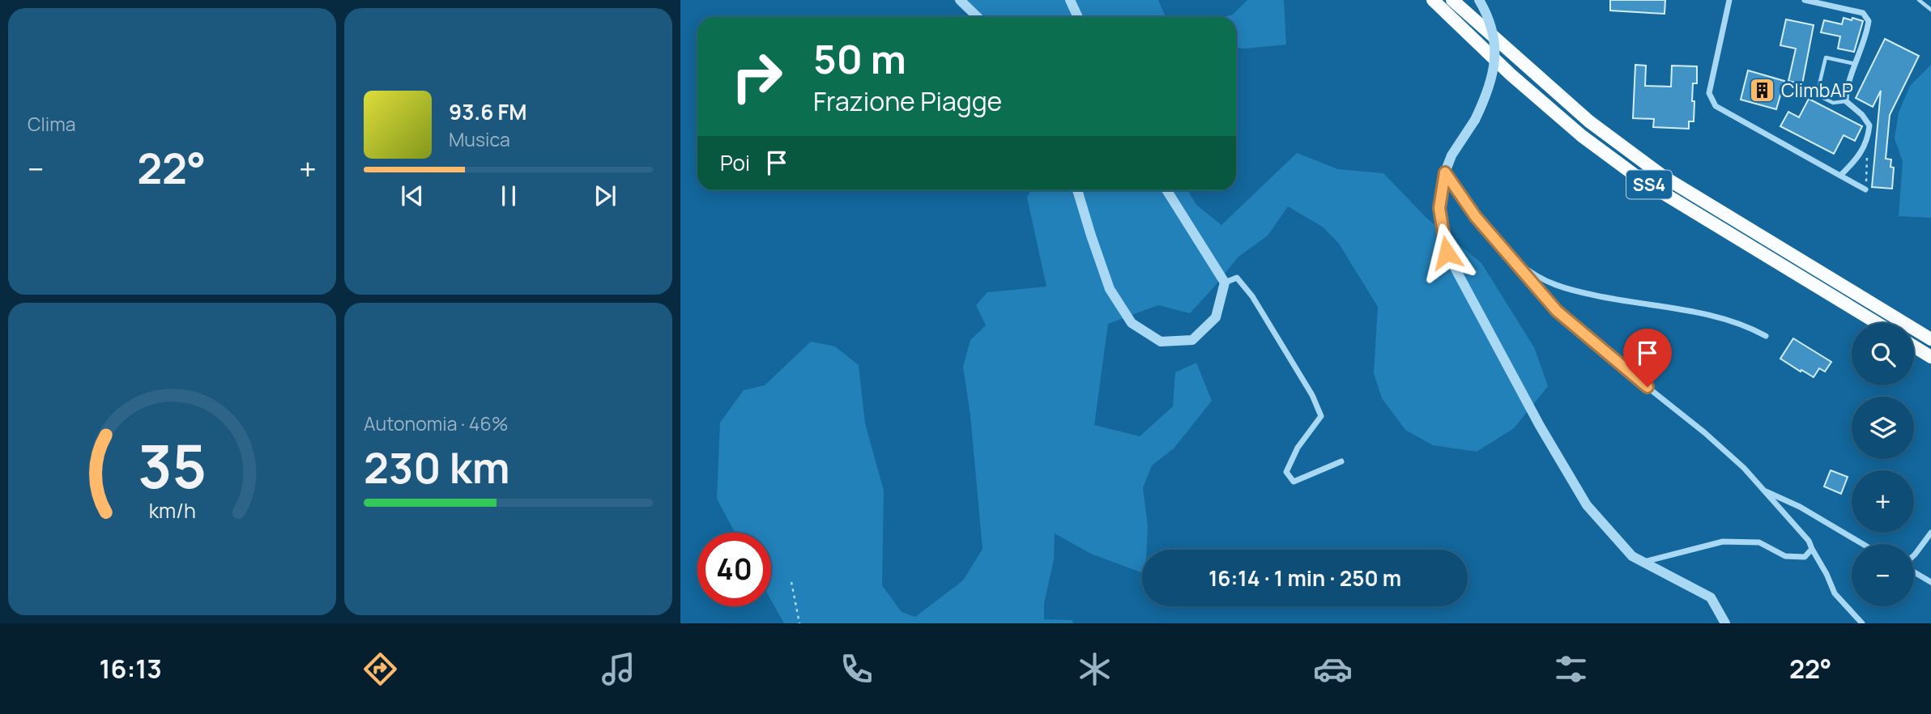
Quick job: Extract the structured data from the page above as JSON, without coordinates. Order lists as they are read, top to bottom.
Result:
{
  "streets": {
    "highway": ["SS4"]
  },
  "places": {
    "building": ["ClimbAP"]
  },
  "page": {
    "tile": [
      "Clima",
      ["Autonomia · 46%", "230 km"]
    ],
    "turn": ["50 m", "Frazione Piagge"],
    "song": ["93.6 FM", "Musica"],
    "then": "Poi",
    "heat": ["−", "22°", "+"],
    "map_buttons": ["+", "−"],
    "limit": "40",
    "trip": "16:14 · 1 min · 250 m",
    "tabs": ["16:13", "22°"],
    "gauge": ["35", "km/h"]
  }
}
